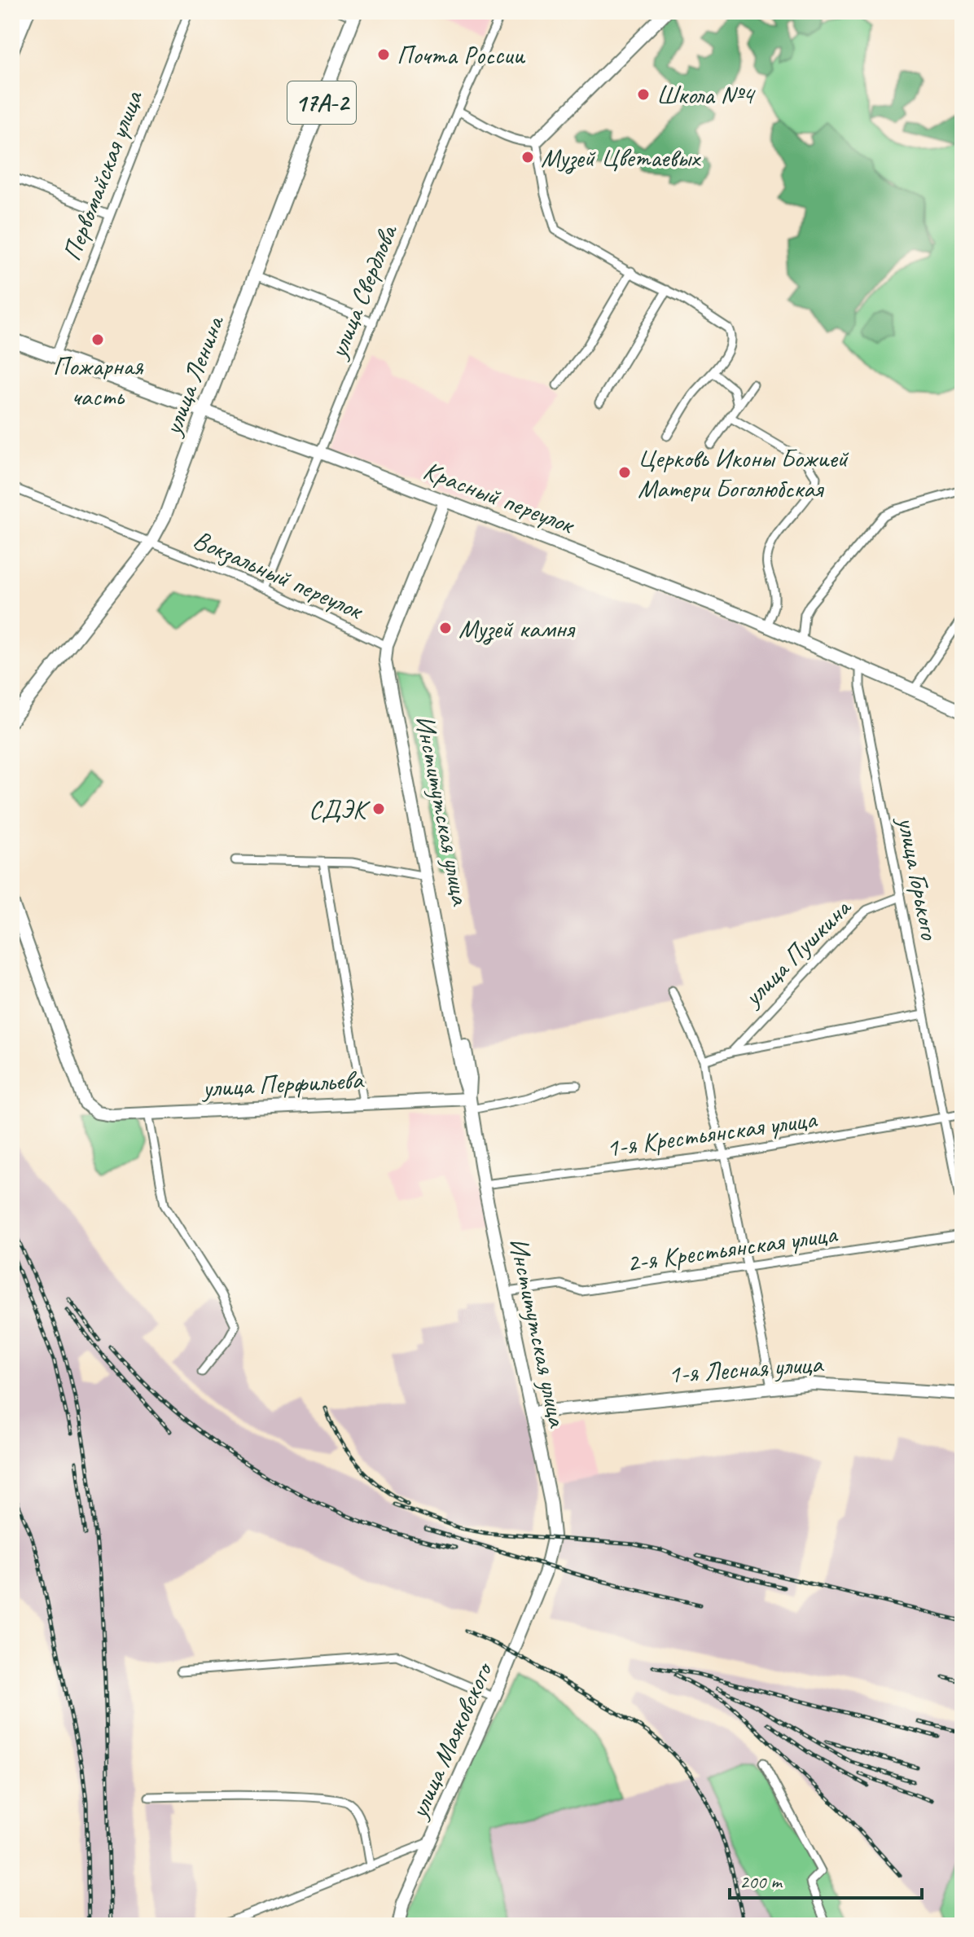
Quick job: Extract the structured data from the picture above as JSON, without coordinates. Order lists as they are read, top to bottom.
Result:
{
  "streets": {
    "main road": [
      "17А-2",
      "улица Ленина",
      "Красный переулок",
      "Институтская улица",
      "улица Перфильева",
      "1-я Лесная улица",
      "улица Маяковского"
    ],
    "street": [
      "Первомайская улица",
      "улица Свердлова",
      "Вокзальный переулок",
      "улица Горького",
      "улица Пушкина",
      "1-я Крестьянская улица",
      "2-я Крестьянская улица"
    ]
  },
  "crossings": [
    ["Первомайская улица", "Красный переулок"],
    ["улица Свердлова", "Красный переулок"],
    ["улица Свердлова", "Вокзальный переулок"],
    ["улица Ленина", "Красный переулок"],
    ["улица Ленина", "Вокзальный переулок"],
    ["Красный переулок", "Институтская улица"],
    ["Красный переулок", "улица Горького"],
    ["Вокзальный переулок", "Институтская улица"],
    ["Институтская улица", "улица Перфильева"],
    ["Институтская улица", "1-я Крестьянская улица"],
    ["Институтская улица", "2-я Крестьянская улица"],
    ["Институтская улица", "1-я Лесная улица"],
    ["Институтская улица", "улица Маяковского"],
    ["улица Горького", "улица Пушкина"],
    ["улица Горького", "1-я Крестьянская улица"]
  ],
  "places": [
    "Почта России",
    "Школа №4",
    "Музей Цветаевых",
    "Пожарная часть",
    "Церковь Иконы Божией Матери Боголюбская",
    "Музей камня",
    "СДЭК"
  ],
  "scale_bar": "200 m"
}
